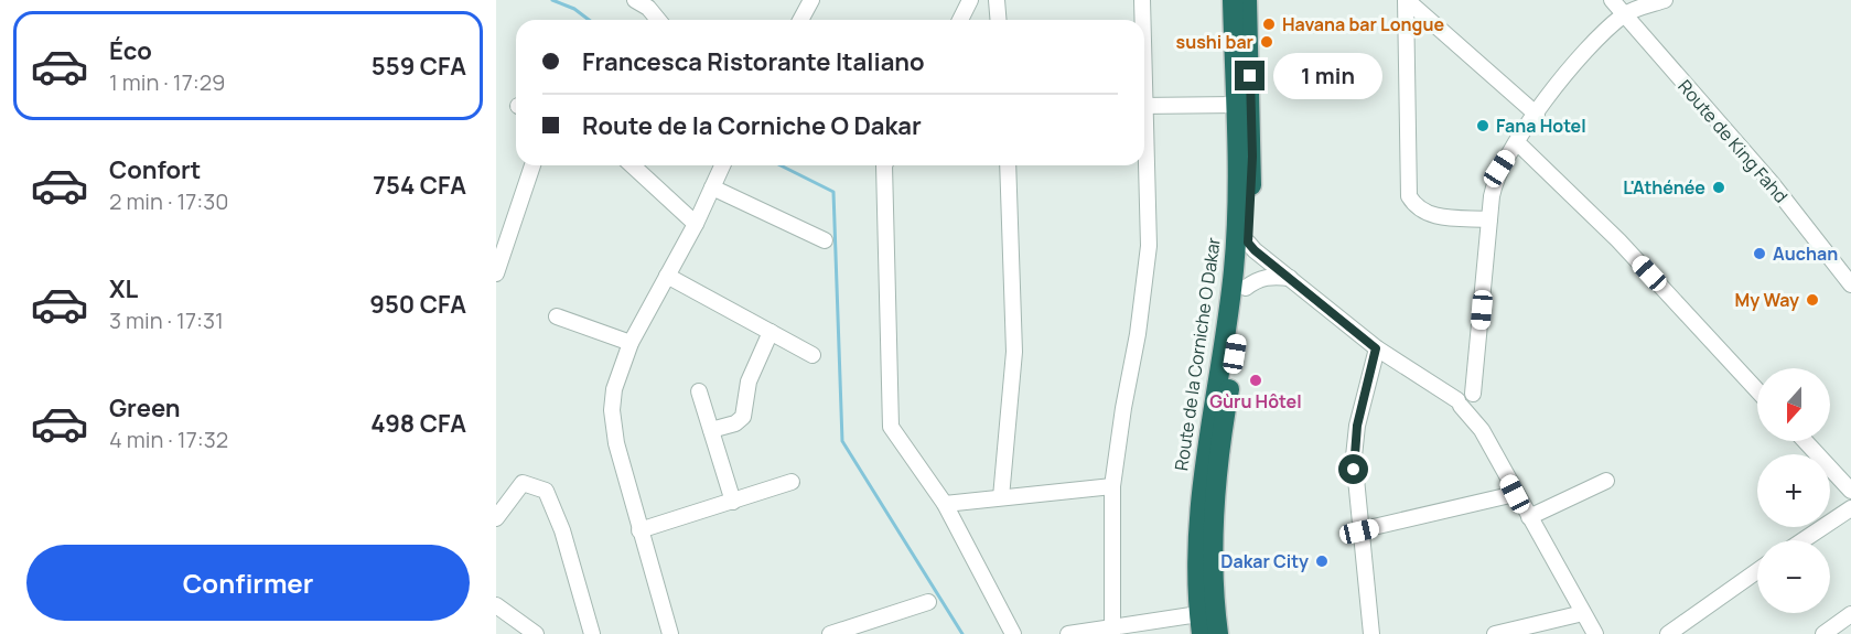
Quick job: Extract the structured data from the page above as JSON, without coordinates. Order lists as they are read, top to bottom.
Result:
{
  "streets": {
    "highway": ["Route de la Corniche O Dakar"],
    "street": ["Route de King Fahd"]
  },
  "places": [
    "Havana bar Longue",
    "sushi bar",
    "Fana Hotel",
    "L'Athénée",
    "Auchan",
    "My Way",
    "Gùru Hôtel",
    "Dakar City"
  ],
  "north": "bottom",
  "page": {
    "list": [
      {
        "name": "Éco",
        "note": "1 min · 17:29",
        "value": "559 CFA"
      },
      {
        "name": "Confort",
        "note": "2 min · 17:30",
        "value": "754 CFA"
      },
      {
        "name": "XL",
        "note": "3 min · 17:31",
        "value": "950 CFA"
      },
      {
        "name": "Green",
        "note": "4 min · 17:32",
        "value": "498 CFA"
      }
    ],
    "banner": ["Francesca Ristorante Italiano", "Route de la Corniche O Dakar"],
    "bubble": "1 min",
    "map_buttons": ["+", "−"],
    "buttons": "Confirmer"
  }
}
